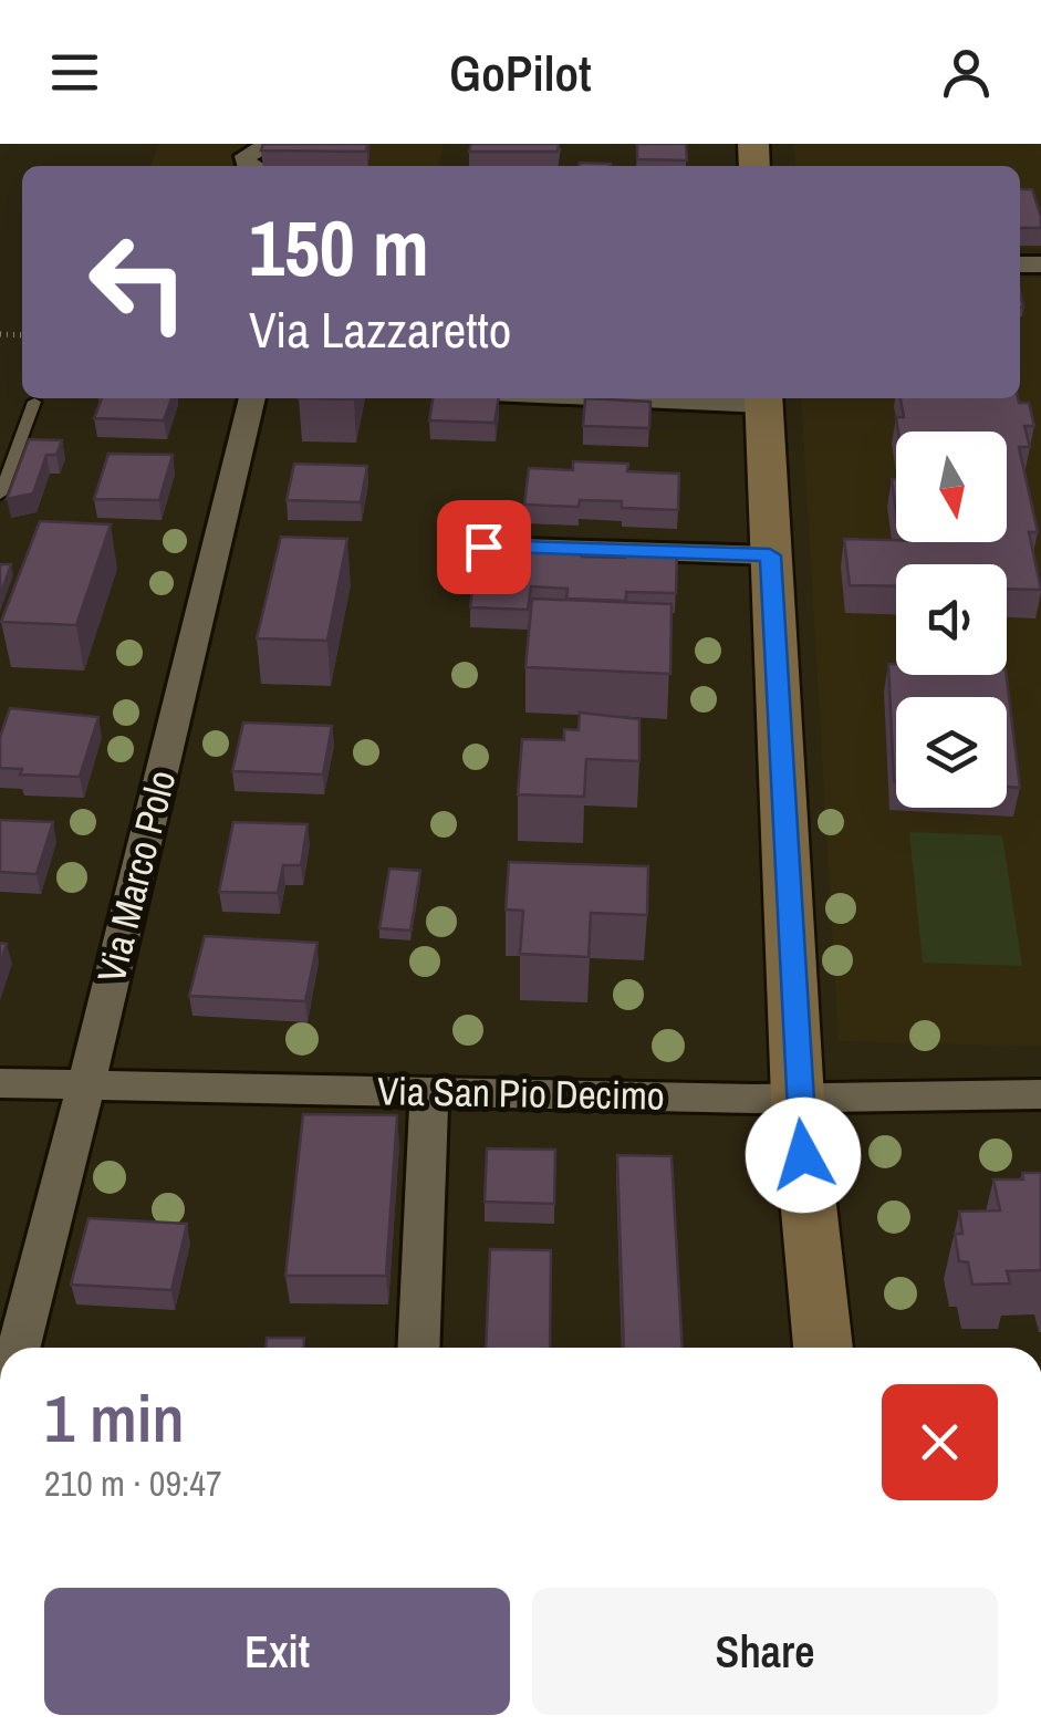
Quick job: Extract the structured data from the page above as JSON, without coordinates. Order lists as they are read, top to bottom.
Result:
{
  "streets": {
    "street": ["Via Marco Polo", "Via San Pio Decimo"]
  },
  "crossings": [
    ["Via Marco Polo", "Via San Pio Decimo"]
  ],
  "north": "bottom",
  "page": {
    "header": "GoPilot",
    "turn": ["150 m", "Via Lazzaretto"],
    "heading": ["1 min", "210 m · 09:47"],
    "buttons": ["Exit", "Share"]
  }
}
